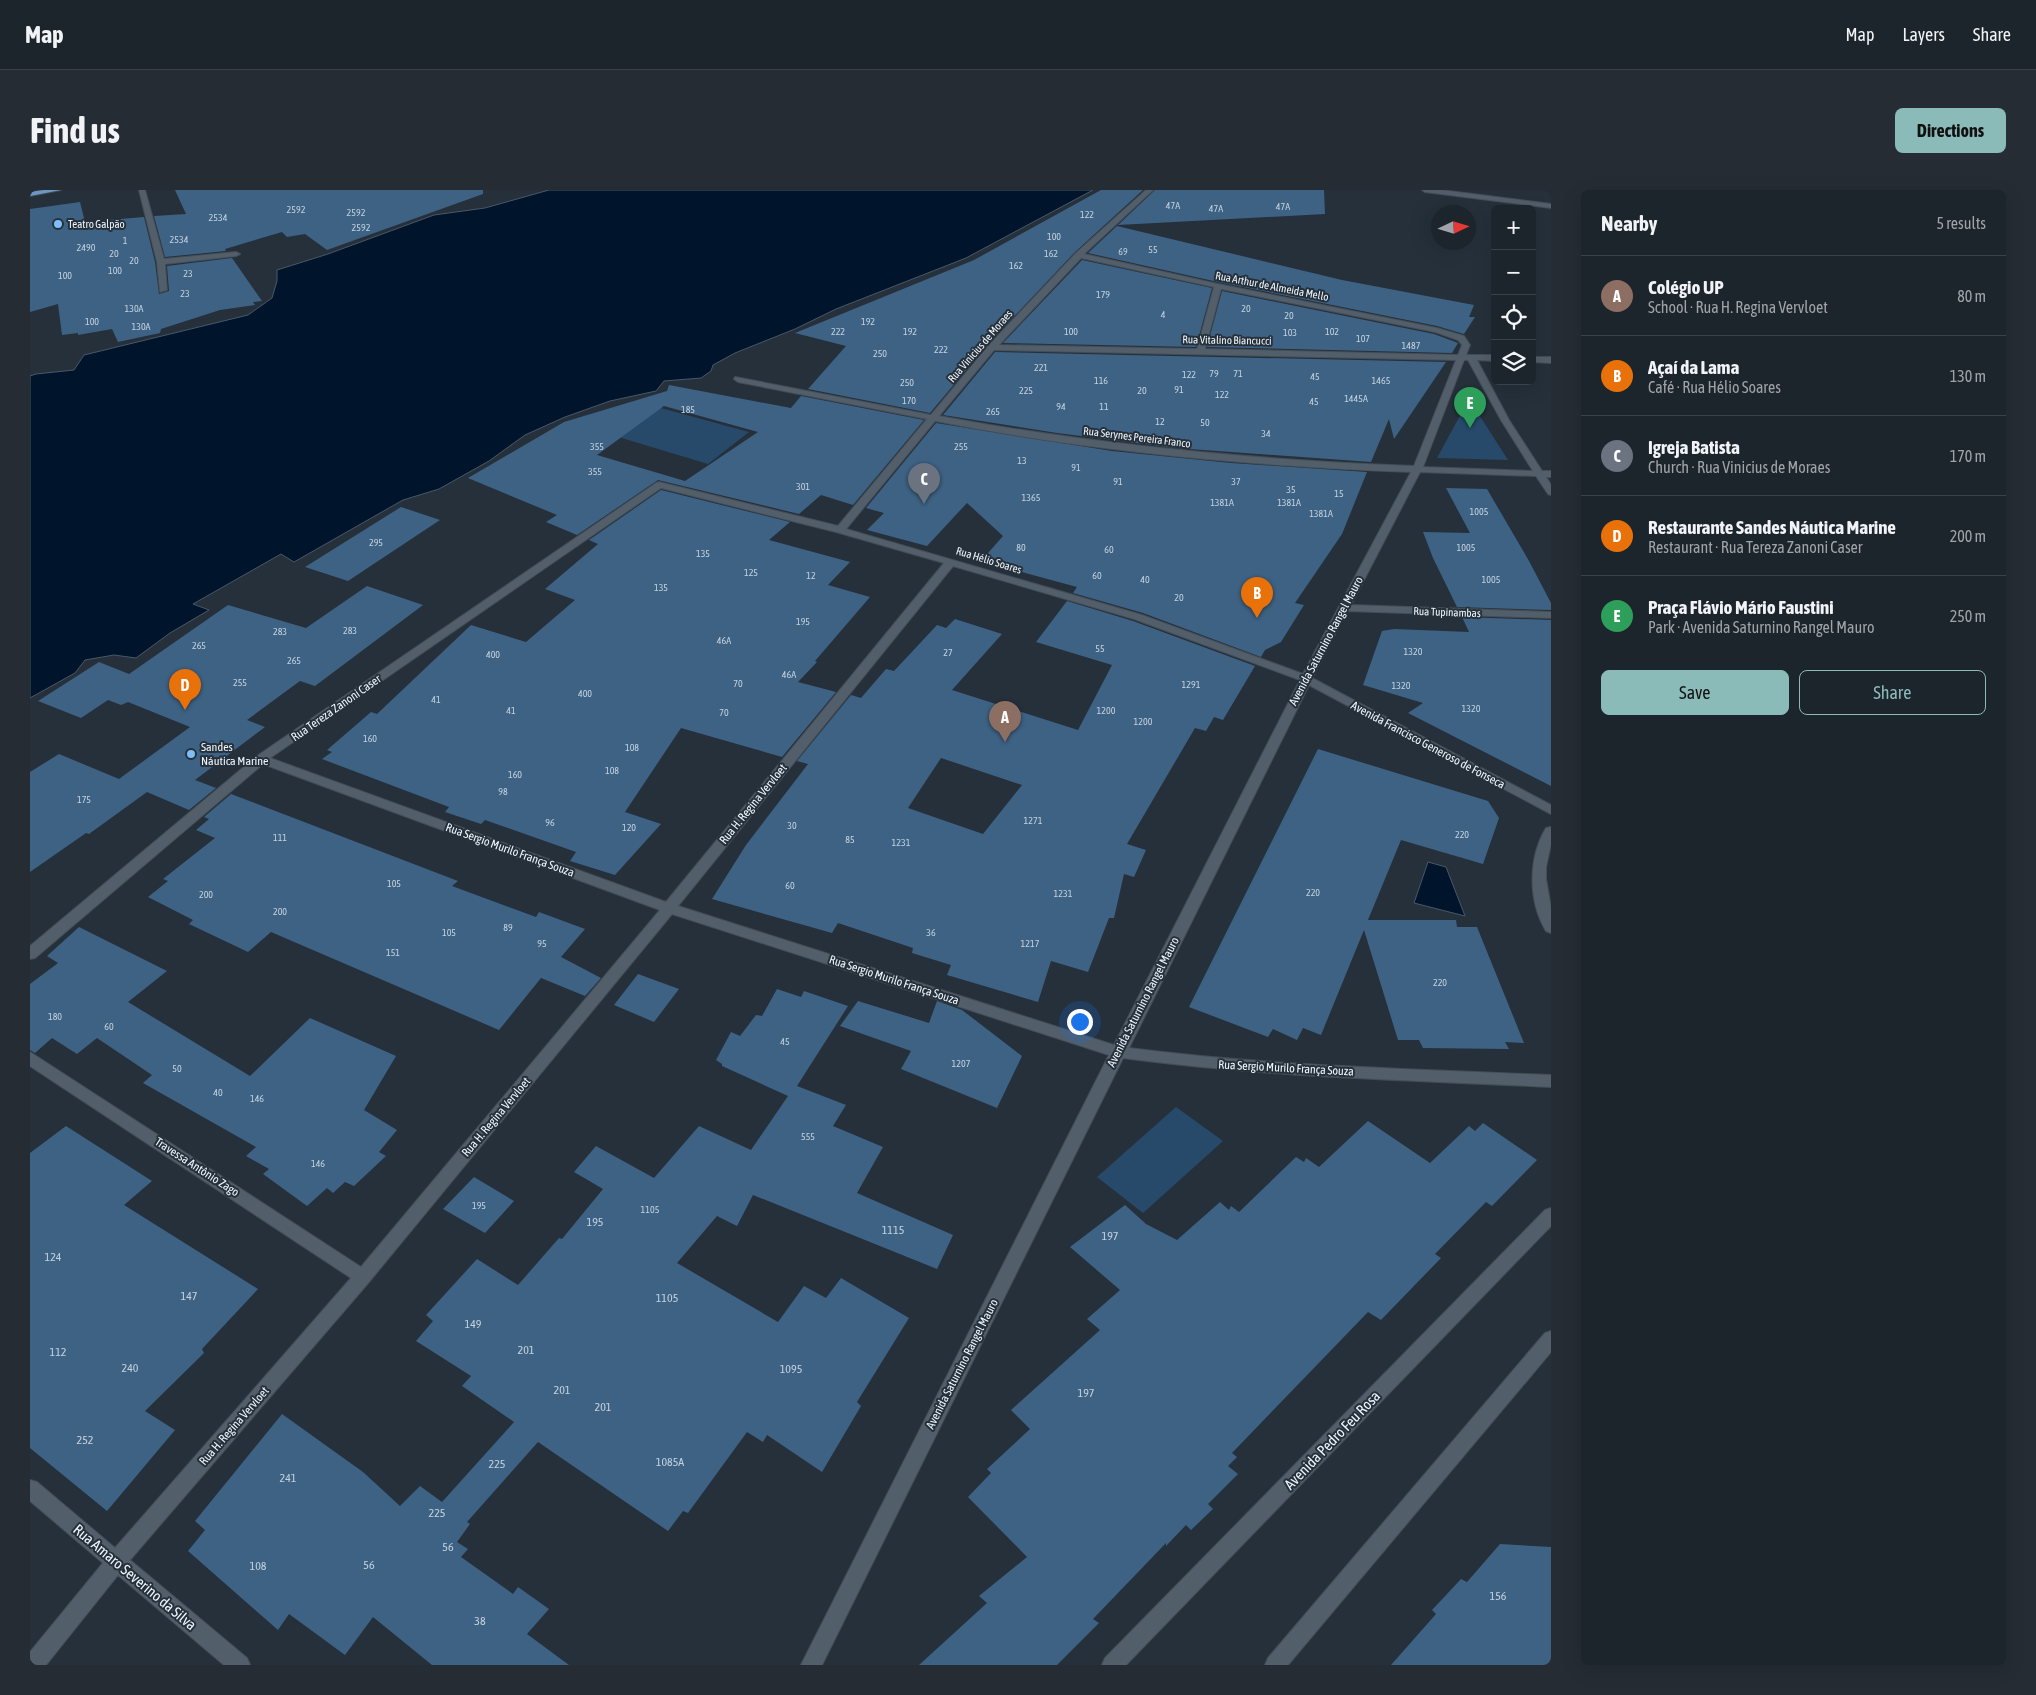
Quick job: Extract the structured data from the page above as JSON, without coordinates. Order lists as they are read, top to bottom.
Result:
{
  "streets": {
    "street": [
      "Rua Arthur de Almeida Mello",
      "Rua Vitalino Biancucci",
      "Rua Vinicius de Moraes",
      "Rua Serynes Pereira Franco",
      "Rua Hélio Soares",
      "Rua Tupinambas",
      "Avenida Saturnino Rangel Mauro",
      "Rua Tereza Zanoni Caser",
      "Avenida Francisco Generoso de Fonseca",
      "Rua H. Regina Vervloet",
      "Rua Sergio Murilo França Souza",
      "Travessa Antônio Zago",
      "Avenida Pedro Feu Rosa",
      "Rua Amaro Severino da Silva"
    ]
  },
  "crossings": [
    ["Rua Arthur de Almeida Mello", "Rua Vinicius de Moraes"],
    ["Rua Arthur de Almeida Mello", "Avenida Saturnino Rangel Mauro"],
    ["Rua Vitalino Biancucci", "Rua Vinicius de Moraes"],
    ["Rua Vitalino Biancucci", "Avenida Saturnino Rangel Mauro"],
    ["Rua Vinicius de Moraes", "Rua Serynes Pereira Franco"],
    ["Rua Vinicius de Moraes", "Rua Hélio Soares"],
    ["Rua Serynes Pereira Franco", "Avenida Saturnino Rangel Mauro"],
    ["Rua Hélio Soares", "Avenida Saturnino Rangel Mauro"],
    ["Rua Hélio Soares", "Rua Tereza Zanoni Caser"],
    ["Rua Hélio Soares", "Avenida Francisco Generoso de Fonseca"],
    ["Rua Hélio Soares", "Rua H. Regina Vervloet"],
    ["Rua Tupinambas", "Avenida Saturnino Rangel Mauro"],
    ["Avenida Saturnino Rangel Mauro", "Avenida Francisco Generoso de Fonseca"],
    ["Avenida Saturnino Rangel Mauro", "Rua Sergio Murilo França Souza"],
    ["Rua Tereza Zanoni Caser", "Rua Sergio Murilo França Souza"],
    ["Rua H. Regina Vervloet", "Rua Sergio Murilo França Souza"],
    ["Rua H. Regina Vervloet", "Travessa Antônio Zago"],
    ["Rua H. Regina Vervloet", "Rua Amaro Severino da Silva"]
  ],
  "places": ["Teatro Galpão", "Sandes Náutica Marine"],
  "house_numbers": [
    "47A",
    "47A",
    "47A",
    "2592",
    "2592",
    "122",
    "2534",
    "2592",
    "100",
    "2534",
    "1",
    "2490",
    "55",
    "69",
    "20",
    "162",
    "20",
    "162",
    "100",
    "23",
    "100",
    "23",
    "179",
    "130A",
    "20",
    "4",
    "20",
    "100",
    "192",
    "130A",
    "222",
    "192",
    "100",
    "102",
    "103",
    "107",
    "1487",
    "222",
    "250",
    "221",
    "79",
    "71",
    "122",
    "45",
    "116",
    "1465",
    "250",
    "91",
    "225",
    "20",
    "122",
    "1445A",
    "170",
    "45",
    "94",
    "11",
    "185",
    "265",
    "12",
    "50",
    "34",
    "355",
    "255",
    "13",
    "91",
    "355",
    "91",
    "37",
    "301",
    "35",
    "15",
    "1365",
    "1381A",
    "1381A",
    "1005",
    "1381A",
    "295",
    "80",
    "1005",
    "60",
    "135",
    "125",
    "12",
    "60",
    "40",
    "1005",
    "135",
    "20",
    "195",
    "283",
    "283",
    "46A",
    "265",
    "55",
    "1320",
    "27",
    "400",
    "265",
    "46A",
    "255",
    "70",
    "1291",
    "1320",
    "400",
    "41",
    "1320",
    "41",
    "1200",
    "70",
    "1200",
    "160",
    "108",
    "108",
    "160",
    "98",
    "175",
    "1271",
    "96",
    "30",
    "120",
    "220",
    "111",
    "85",
    "1231",
    "105",
    "60",
    "220",
    "1231",
    "200",
    "200",
    "89",
    "105",
    "36",
    "95",
    "1217",
    "151",
    "220",
    "180",
    "60",
    "45",
    "1207",
    "50",
    "40",
    "146",
    "555",
    "146",
    "195",
    "1105",
    "195",
    "1115",
    "197",
    "124",
    "147",
    "1105",
    "149",
    "201",
    "112",
    "240",
    "1095",
    "201",
    "197",
    "201",
    "252",
    "1085A",
    "225",
    "241",
    "225",
    "56",
    "56",
    "108",
    "156",
    "38"
  ],
  "north": "right",
  "page": {
    "header": "Map",
    "nav": ["Map", "Layers", "Share"],
    "buttons": [
      "Directions",
      ["Save", "Share"]
    ],
    "title": "Find us",
    "heading": ["Nearby", "5 results"],
    "map_buttons": ["+", "−"],
    "list": [
      {
        "mark": "A",
        "name": "Colégio UP",
        "note": "School · Rua H. Regina Vervloet",
        "value": "80 m"
      },
      {
        "mark": "B",
        "name": "Açaí da Lama",
        "note": "Café · Rua Hélio Soares",
        "value": "130 m"
      },
      {
        "mark": "C",
        "name": "Igreja Batista",
        "note": "Church · Rua Vinicius de Moraes",
        "value": "170 m"
      },
      {
        "mark": "D",
        "name": "Restaurante Sandes Náutica Marine",
        "note": "Restaurant · Rua Tereza Zanoni Caser",
        "value": "200 m"
      },
      {
        "mark": "E",
        "name": "Praça Flávio Mário Faustini",
        "note": "Park · Avenida Saturnino Rangel Mauro",
        "value": "250 m"
      }
    ],
    "pins": [
      "E",
      "C",
      "B",
      "D",
      "A"
    ]
  }
}
